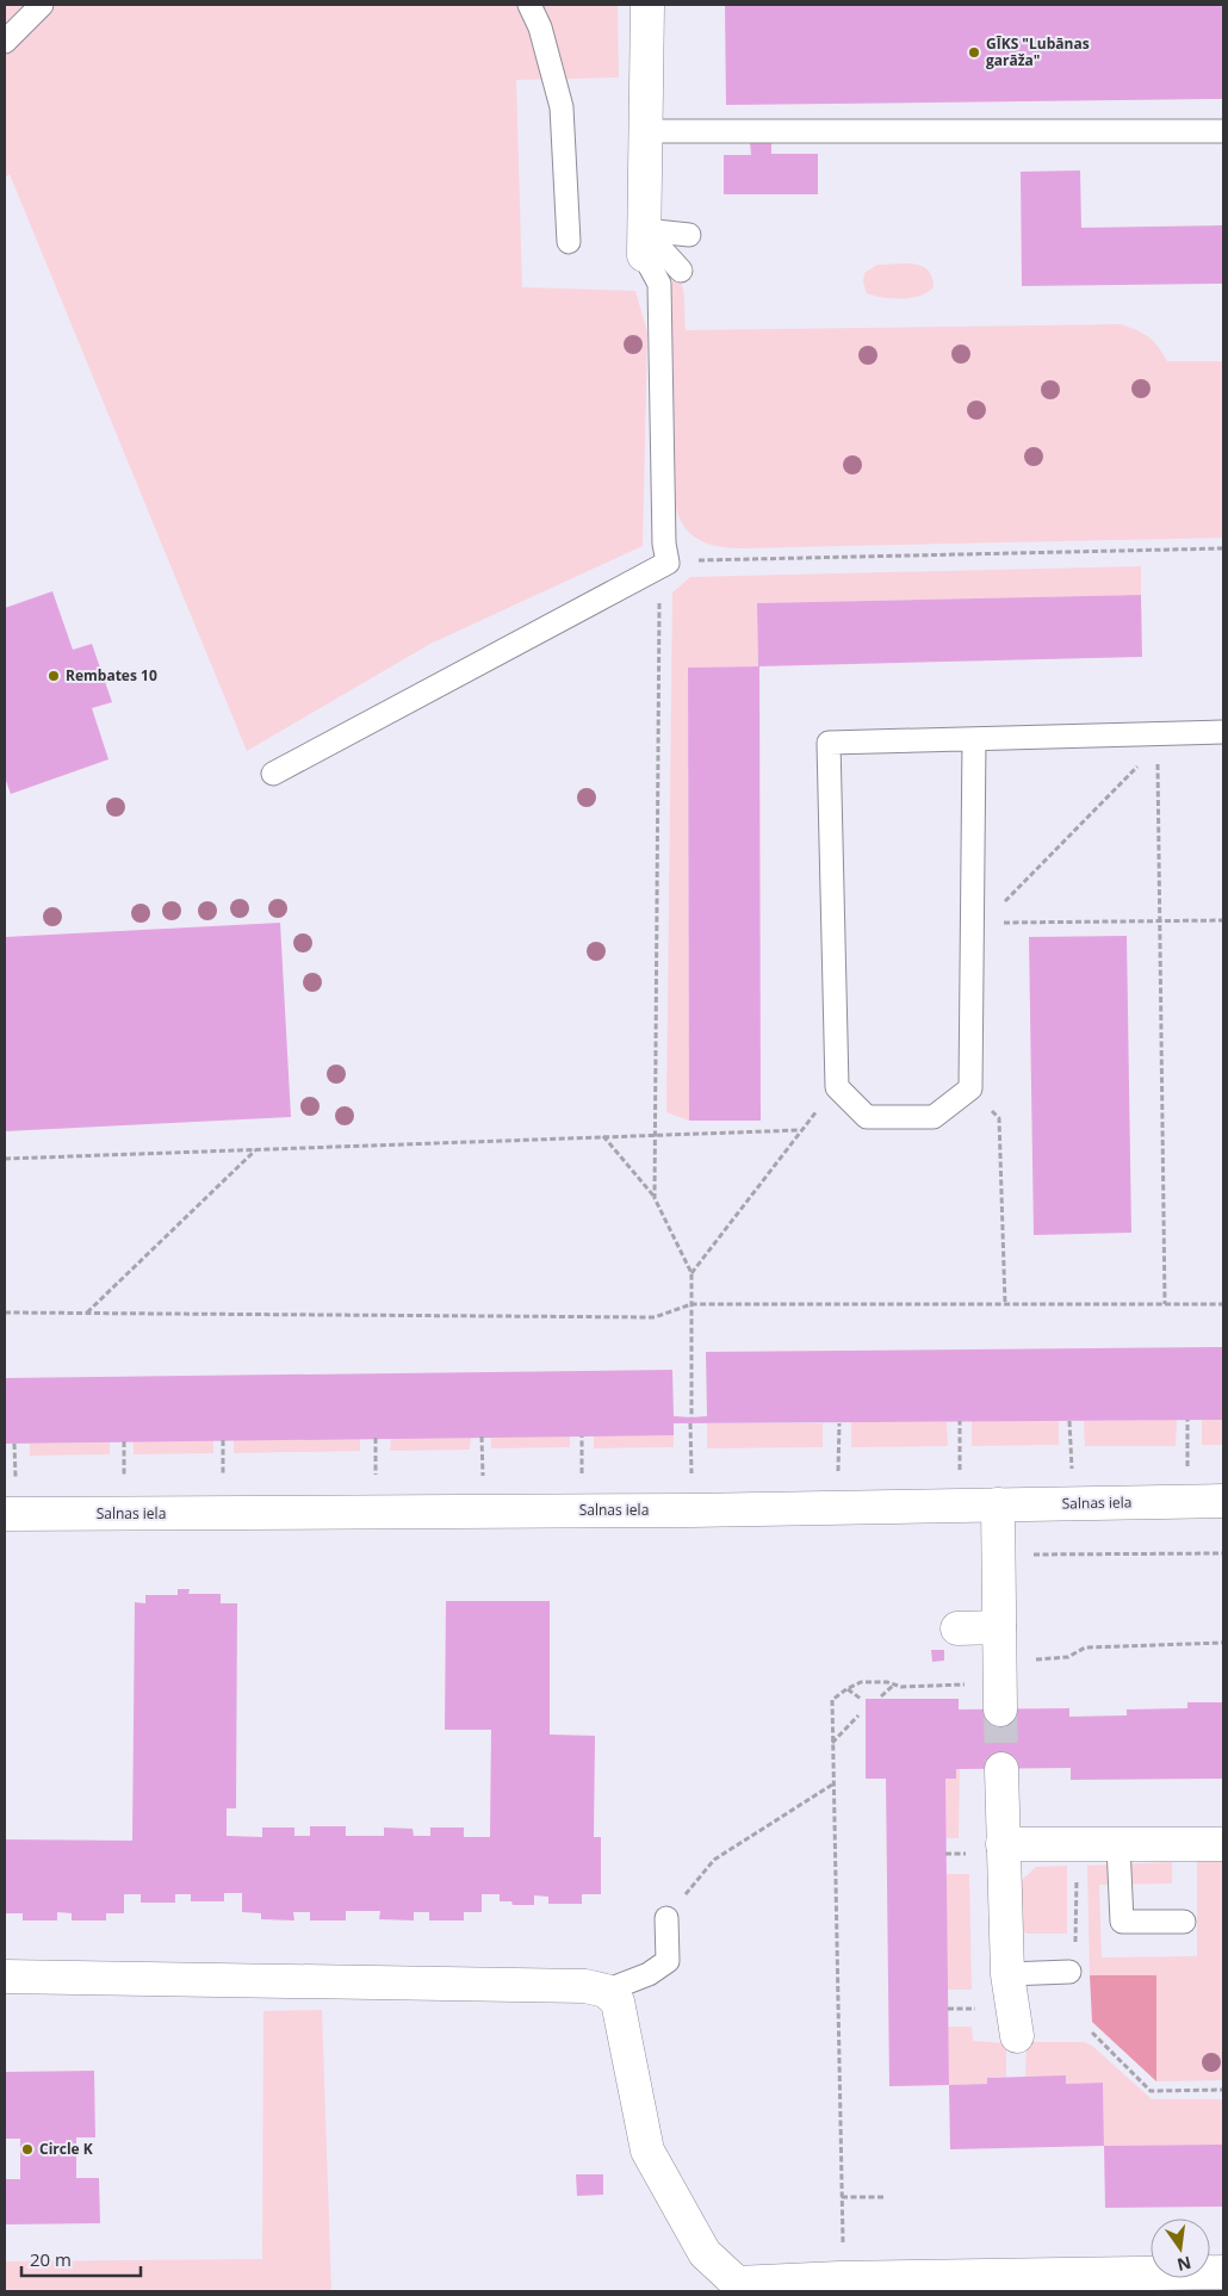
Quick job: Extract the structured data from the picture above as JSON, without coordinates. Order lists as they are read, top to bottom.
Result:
{
  "streets": {
    "street": ["Salnas iela"]
  },
  "places": ["GĪKS \"Lubānas garāža\"", "Rembates 10", "Circle K"],
  "scale_bar": "20 m",
  "north": "bottom"
}
